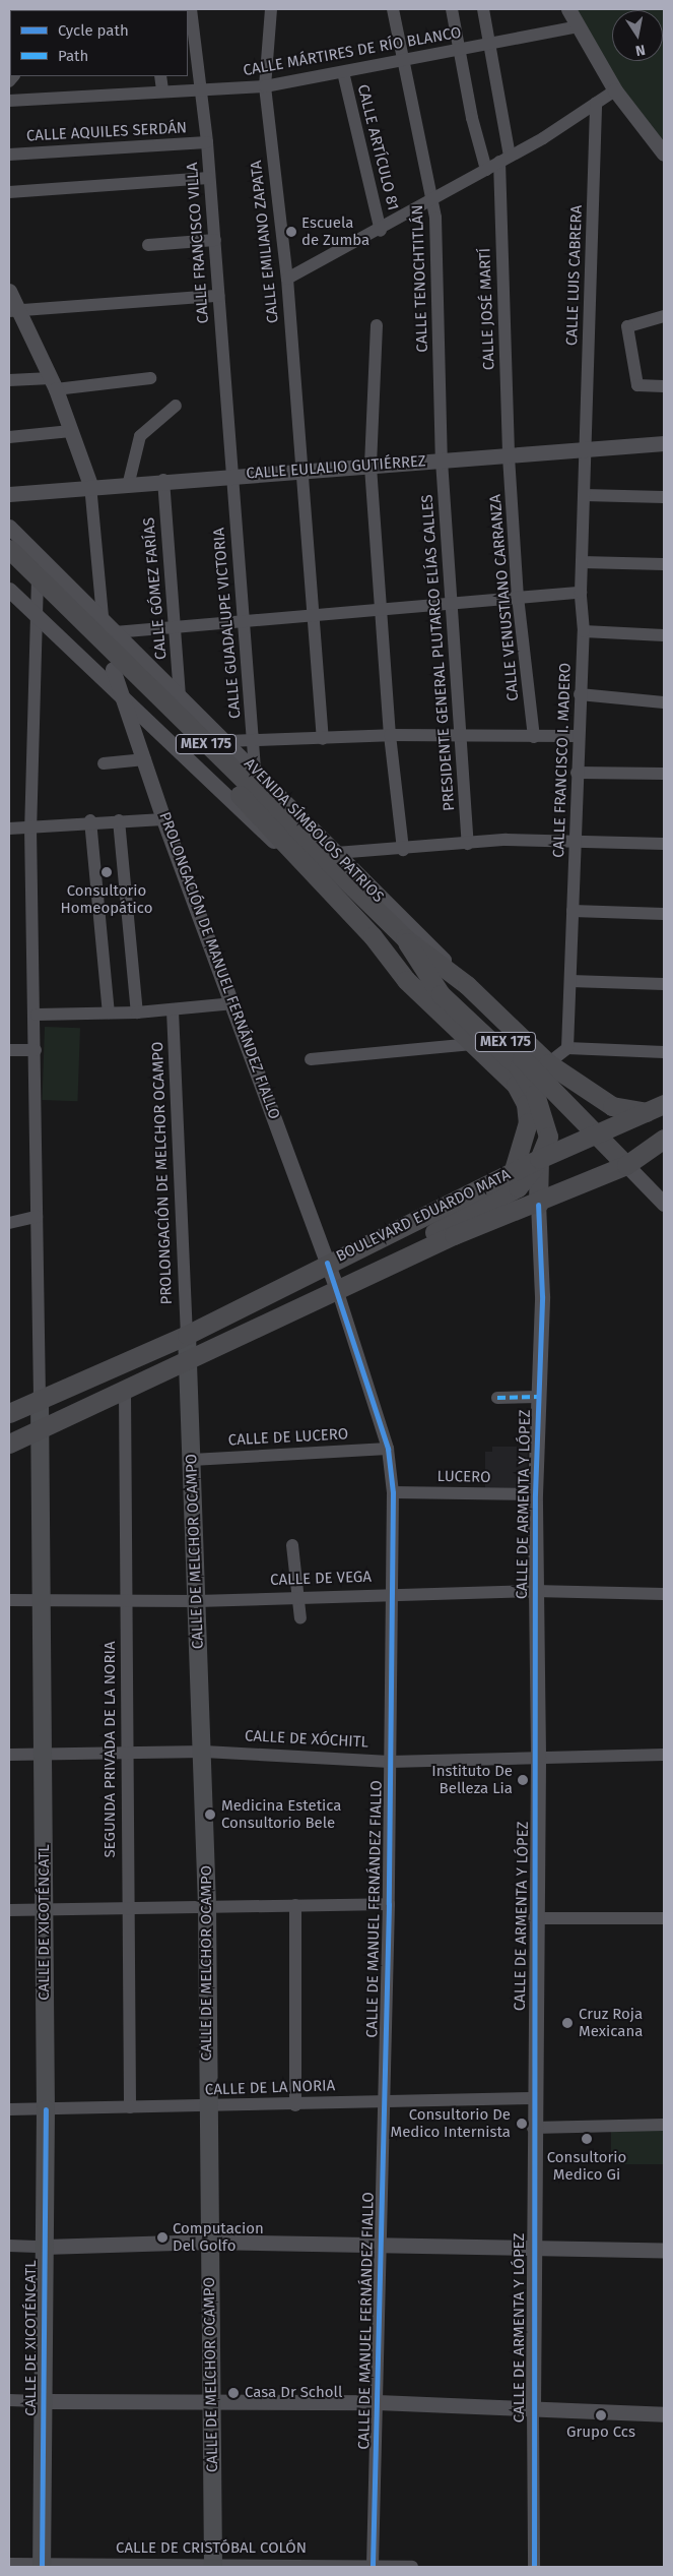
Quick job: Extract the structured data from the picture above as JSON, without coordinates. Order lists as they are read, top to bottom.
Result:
{
  "streets": {
    "main road": [
      "MEX 175",
      "AVENIDA SÍMBOLOS PATRIOS",
      "BOULEVARD EDUARDO MATA",
      "CALLE DE MELCHOR OCAMPO",
      "CALLE DE XICOTÉNCATL"
    ],
    "street": [
      "CALLE MÁRTIRES DE RÍO BLANCO",
      "CALLE AQUILES SERDÁN",
      "CALLE ARTÍCULO 81",
      "CALLE EMILIANO ZAPATA",
      "CALLE FRANCISCO VILLA",
      "CALLE LUIS CABRERA",
      "CALLE TENOCHTITLÁN",
      "CALLE JOSÉ MARTÍ",
      "CALLE EULALIO GUTIÉRREZ",
      "CALLE GÓMEZ FARÍAS",
      "CALLE VENUSTIANO CARRANZA",
      "CALLE GUADALUPE VICTORIA",
      "PRESIDENTE GENERAL PLUTARCO ELÍAS CALLES",
      "CALLE FRANCISCO I. MADERO",
      "PROLONGACIÓN DE MANUEL FERNÁNDEZ FIALLO",
      "PROLONGACIÓN DE MELCHOR OCAMPO",
      "CALLE DE LUCERO",
      "LUCERO",
      "CALLE DE ARMENTA Y LÓPEZ",
      "CALLE DE VEGA",
      "CALLE DE XÓCHITL",
      "SEGUNDA PRIVADA DE LA NORIA",
      "CALLE DE MANUEL FERNÁNDEZ FIALLO",
      "CALLE DE LA NORIA",
      "CALLE DE CRISTÓBAL COLÓN"
    ]
  },
  "crossings": [
    ["CALLE MÁRTIRES DE RÍO BLANCO", "CALLE ARTÍCULO 81"],
    ["CALLE MÁRTIRES DE RÍO BLANCO", "CALLE EMILIANO ZAPATA"],
    ["CALLE MÁRTIRES DE RÍO BLANCO", "CALLE FRANCISCO VILLA"],
    ["CALLE MÁRTIRES DE RÍO BLANCO", "CALLE TENOCHTITLÁN"],
    ["CALLE MÁRTIRES DE RÍO BLANCO", "CALLE JOSÉ MARTÍ"],
    ["CALLE AQUILES SERDÁN", "CALLE FRANCISCO VILLA"],
    ["CALLE EMILIANO ZAPATA", "CALLE EULALIO GUTIÉRREZ"],
    ["CALLE FRANCISCO VILLA", "CALLE EULALIO GUTIÉRREZ"],
    ["CALLE FRANCISCO VILLA", "CALLE GUADALUPE VICTORIA"],
    ["CALLE LUIS CABRERA", "CALLE EULALIO GUTIÉRREZ"],
    ["CALLE LUIS CABRERA", "CALLE FRANCISCO I. MADERO"],
    ["CALLE TENOCHTITLÁN", "CALLE EULALIO GUTIÉRREZ"],
    ["CALLE TENOCHTITLÁN", "PRESIDENTE GENERAL PLUTARCO ELÍAS CALLES"],
    ["CALLE JOSÉ MARTÍ", "CALLE EULALIO GUTIÉRREZ"],
    ["CALLE JOSÉ MARTÍ", "CALLE VENUSTIANO CARRANZA"],
    ["CALLE EULALIO GUTIÉRREZ", "CALLE GÓMEZ FARÍAS"],
    ["CALLE EULALIO GUTIÉRREZ", "CALLE VENUSTIANO CARRANZA"],
    ["CALLE EULALIO GUTIÉRREZ", "CALLE GUADALUPE VICTORIA"],
    ["CALLE EULALIO GUTIÉRREZ", "PRESIDENTE GENERAL PLUTARCO ELÍAS CALLES"],
    ["CALLE EULALIO GUTIÉRREZ", "CALLE FRANCISCO I. MADERO"],
    ["CALLE GÓMEZ FARÍAS", "AVENIDA SÍMBOLOS PATRIOS"],
    ["CALLE GUADALUPE VICTORIA", "AVENIDA SÍMBOLOS PATRIOS"],
    ["MEX 175", "AVENIDA SÍMBOLOS PATRIOS"],
    ["MEX 175", "BOULEVARD EDUARDO MATA"],
    ["MEX 175", "CALLE DE ARMENTA Y LÓPEZ"],
    ["AVENIDA SÍMBOLOS PATRIOS", "PROLONGACIÓN DE MANUEL FERNÁNDEZ FIALLO"],
    ["PROLONGACIÓN DE MANUEL FERNÁNDEZ FIALLO", "BOULEVARD EDUARDO MATA"],
    ["PROLONGACIÓN DE MANUEL FERNÁNDEZ FIALLO", "CALLE DE MANUEL FERNÁNDEZ FIALLO"],
    ["PROLONGACIÓN DE MELCHOR OCAMPO", "BOULEVARD EDUARDO MATA"],
    ["PROLONGACIÓN DE MELCHOR OCAMPO", "CALLE DE MELCHOR OCAMPO"],
    ["BOULEVARD EDUARDO MATA", "CALLE DE ARMENTA Y LÓPEZ"],
    ["BOULEVARD EDUARDO MATA", "CALLE DE MELCHOR OCAMPO"],
    ["BOULEVARD EDUARDO MATA", "SEGUNDA PRIVADA DE LA NORIA"],
    ["BOULEVARD EDUARDO MATA", "CALLE DE MANUEL FERNÁNDEZ FIALLO"],
    ["BOULEVARD EDUARDO MATA", "CALLE DE XICOTÉNCATL"],
    ["CALLE DE LUCERO", "CALLE DE MELCHOR OCAMPO"],
    ["CALLE DE LUCERO", "CALLE DE MANUEL FERNÁNDEZ FIALLO"],
    ["LUCERO", "CALLE DE ARMENTA Y LÓPEZ"],
    ["LUCERO", "CALLE DE MANUEL FERNÁNDEZ FIALLO"],
    ["CALLE DE ARMENTA Y LÓPEZ", "CALLE DE VEGA"],
    ["CALLE DE ARMENTA Y LÓPEZ", "CALLE DE XÓCHITL"],
    ["CALLE DE ARMENTA Y LÓPEZ", "CALLE DE LA NORIA"],
    ["CALLE DE MELCHOR OCAMPO", "CALLE DE VEGA"],
    ["CALLE DE MELCHOR OCAMPO", "CALLE DE XÓCHITL"],
    ["CALLE DE MELCHOR OCAMPO", "CALLE DE LA NORIA"],
    ["CALLE DE MELCHOR OCAMPO", "CALLE DE CRISTÓBAL COLÓN"],
    ["CALLE DE VEGA", "SEGUNDA PRIVADA DE LA NORIA"],
    ["CALLE DE VEGA", "CALLE DE MANUEL FERNÁNDEZ FIALLO"],
    ["CALLE DE VEGA", "CALLE DE XICOTÉNCATL"],
    ["CALLE DE XÓCHITL", "SEGUNDA PRIVADA DE LA NORIA"],
    ["CALLE DE XÓCHITL", "CALLE DE MANUEL FERNÁNDEZ FIALLO"],
    ["CALLE DE XÓCHITL", "CALLE DE XICOTÉNCATL"],
    ["SEGUNDA PRIVADA DE LA NORIA", "CALLE DE LA NORIA"],
    ["CALLE DE MANUEL FERNÁNDEZ FIALLO", "CALLE DE LA NORIA"],
    ["CALLE DE MANUEL FERNÁNDEZ FIALLO", "CALLE DE CRISTÓBAL COLÓN"],
    ["CALLE DE XICOTÉNCATL", "CALLE DE LA NORIA"],
    ["CALLE DE XICOTÉNCATL", "CALLE DE CRISTÓBAL COLÓN"]
  ],
  "places": [
    "Escuela de Zumba",
    "Consultorio Homeopático",
    "Instituto De Belleza Lia",
    "Medicina Estetica Consultorio Bele",
    "Cruz Roja Mexicana",
    "Consultorio De Medico Internista",
    "Consultorio Medico Gi",
    "Computacion Del Golfo",
    "Casa Dr Scholl",
    "Grupo Ccs"
  ],
  "legend": ["Cycle path", "Path"],
  "north": "bottom"
}
